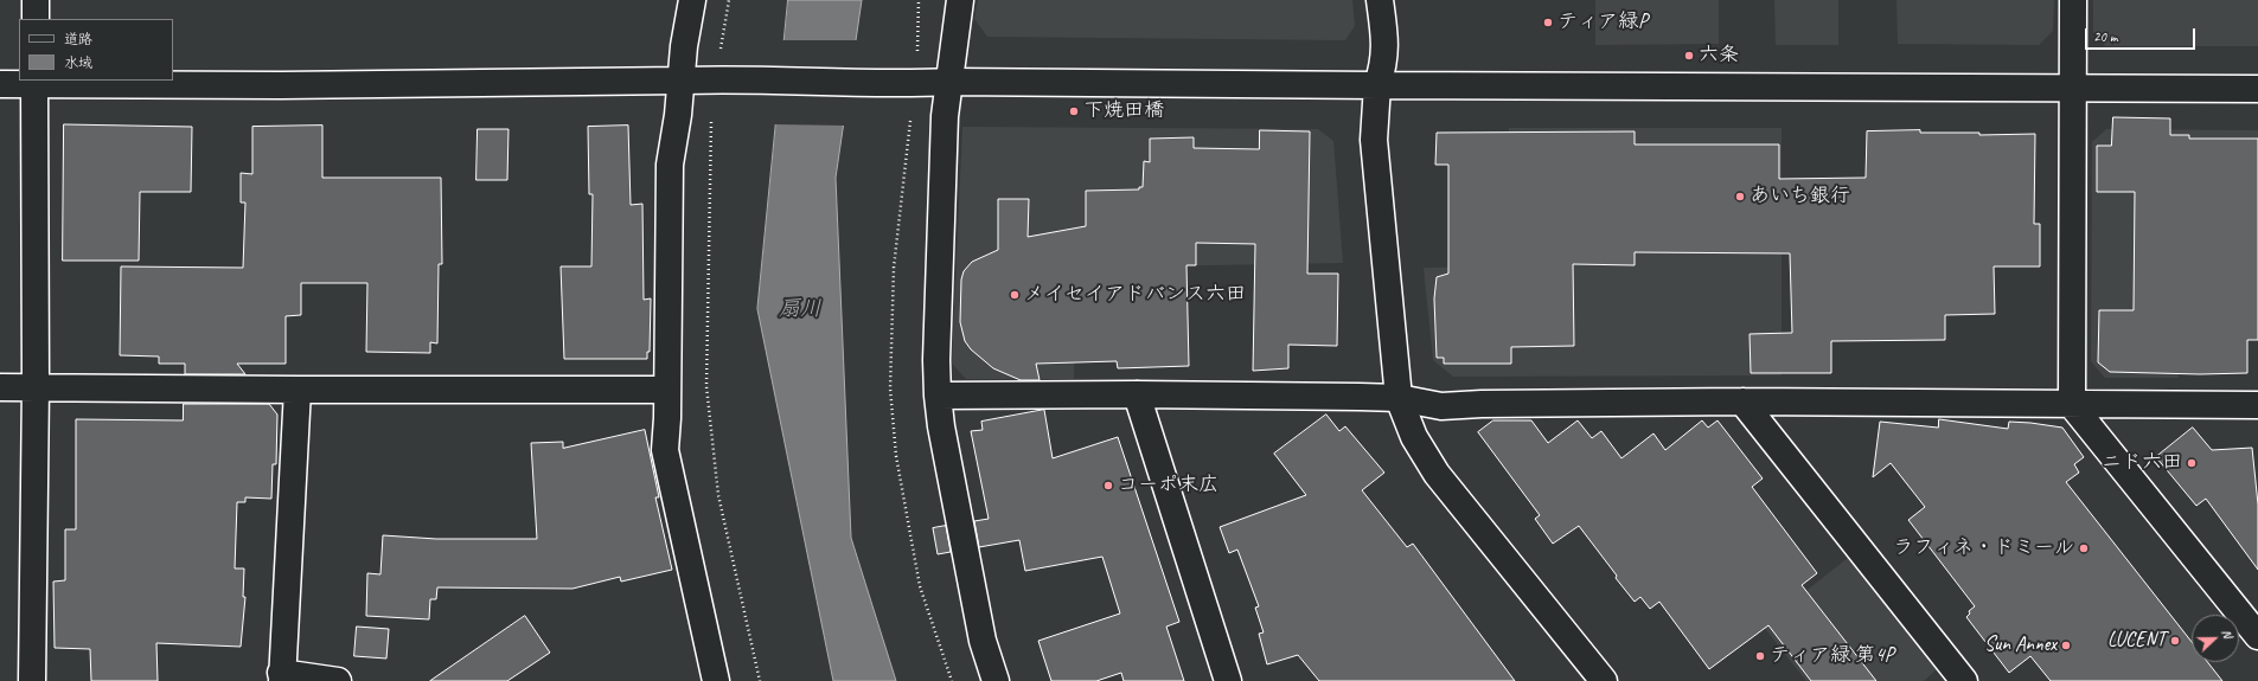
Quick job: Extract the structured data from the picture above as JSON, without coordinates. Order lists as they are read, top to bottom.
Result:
{
  "water": ["扇川"],
  "places": [
    "ティア緑P",
    "六条",
    "下焼田橋",
    "あいち銀行",
    "メイセイアドバンス六田",
    "ニド六田",
    "コーポ末広",
    "ラフィネ・ドミール",
    "LUCENT",
    "Sun Annex",
    "ティア緑 第4P"
  ],
  "legend": ["道路", "水域"],
  "scale_bar": "20 m",
  "north": "right"
}
